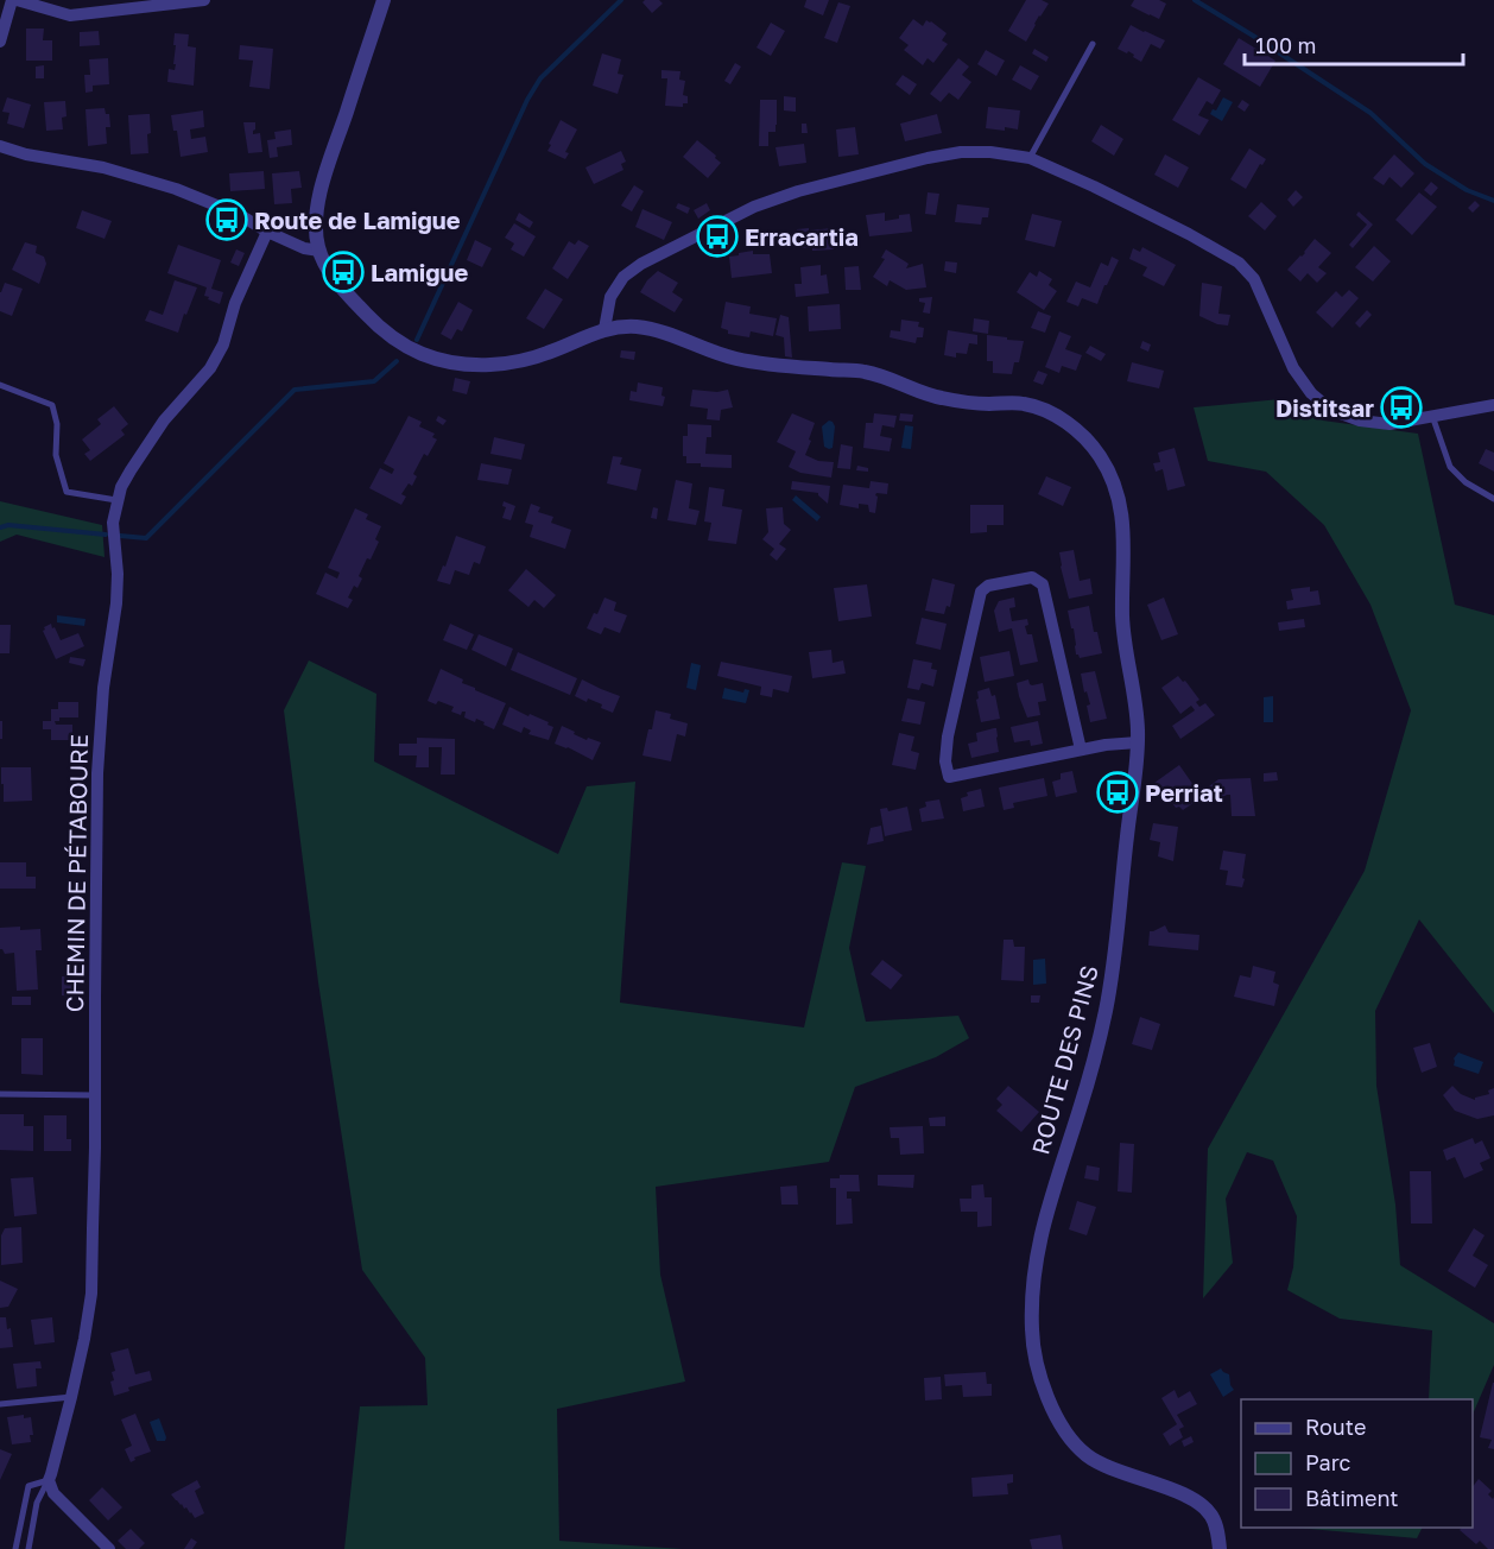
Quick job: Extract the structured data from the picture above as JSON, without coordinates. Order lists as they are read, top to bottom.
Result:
{
  "streets": {
    "street": ["CHEMIN DE PÉTABOURE", "ROUTE DES PINS"]
  },
  "places": {
    "bus stop": [
      "Route de Lamigue",
      "Erracartia",
      "Lamigue",
      "Distitsar",
      "Perriat"
    ]
  },
  "legend": ["Route", "Parc", "Bâtiment"],
  "scale_bar": "100 m"
}
